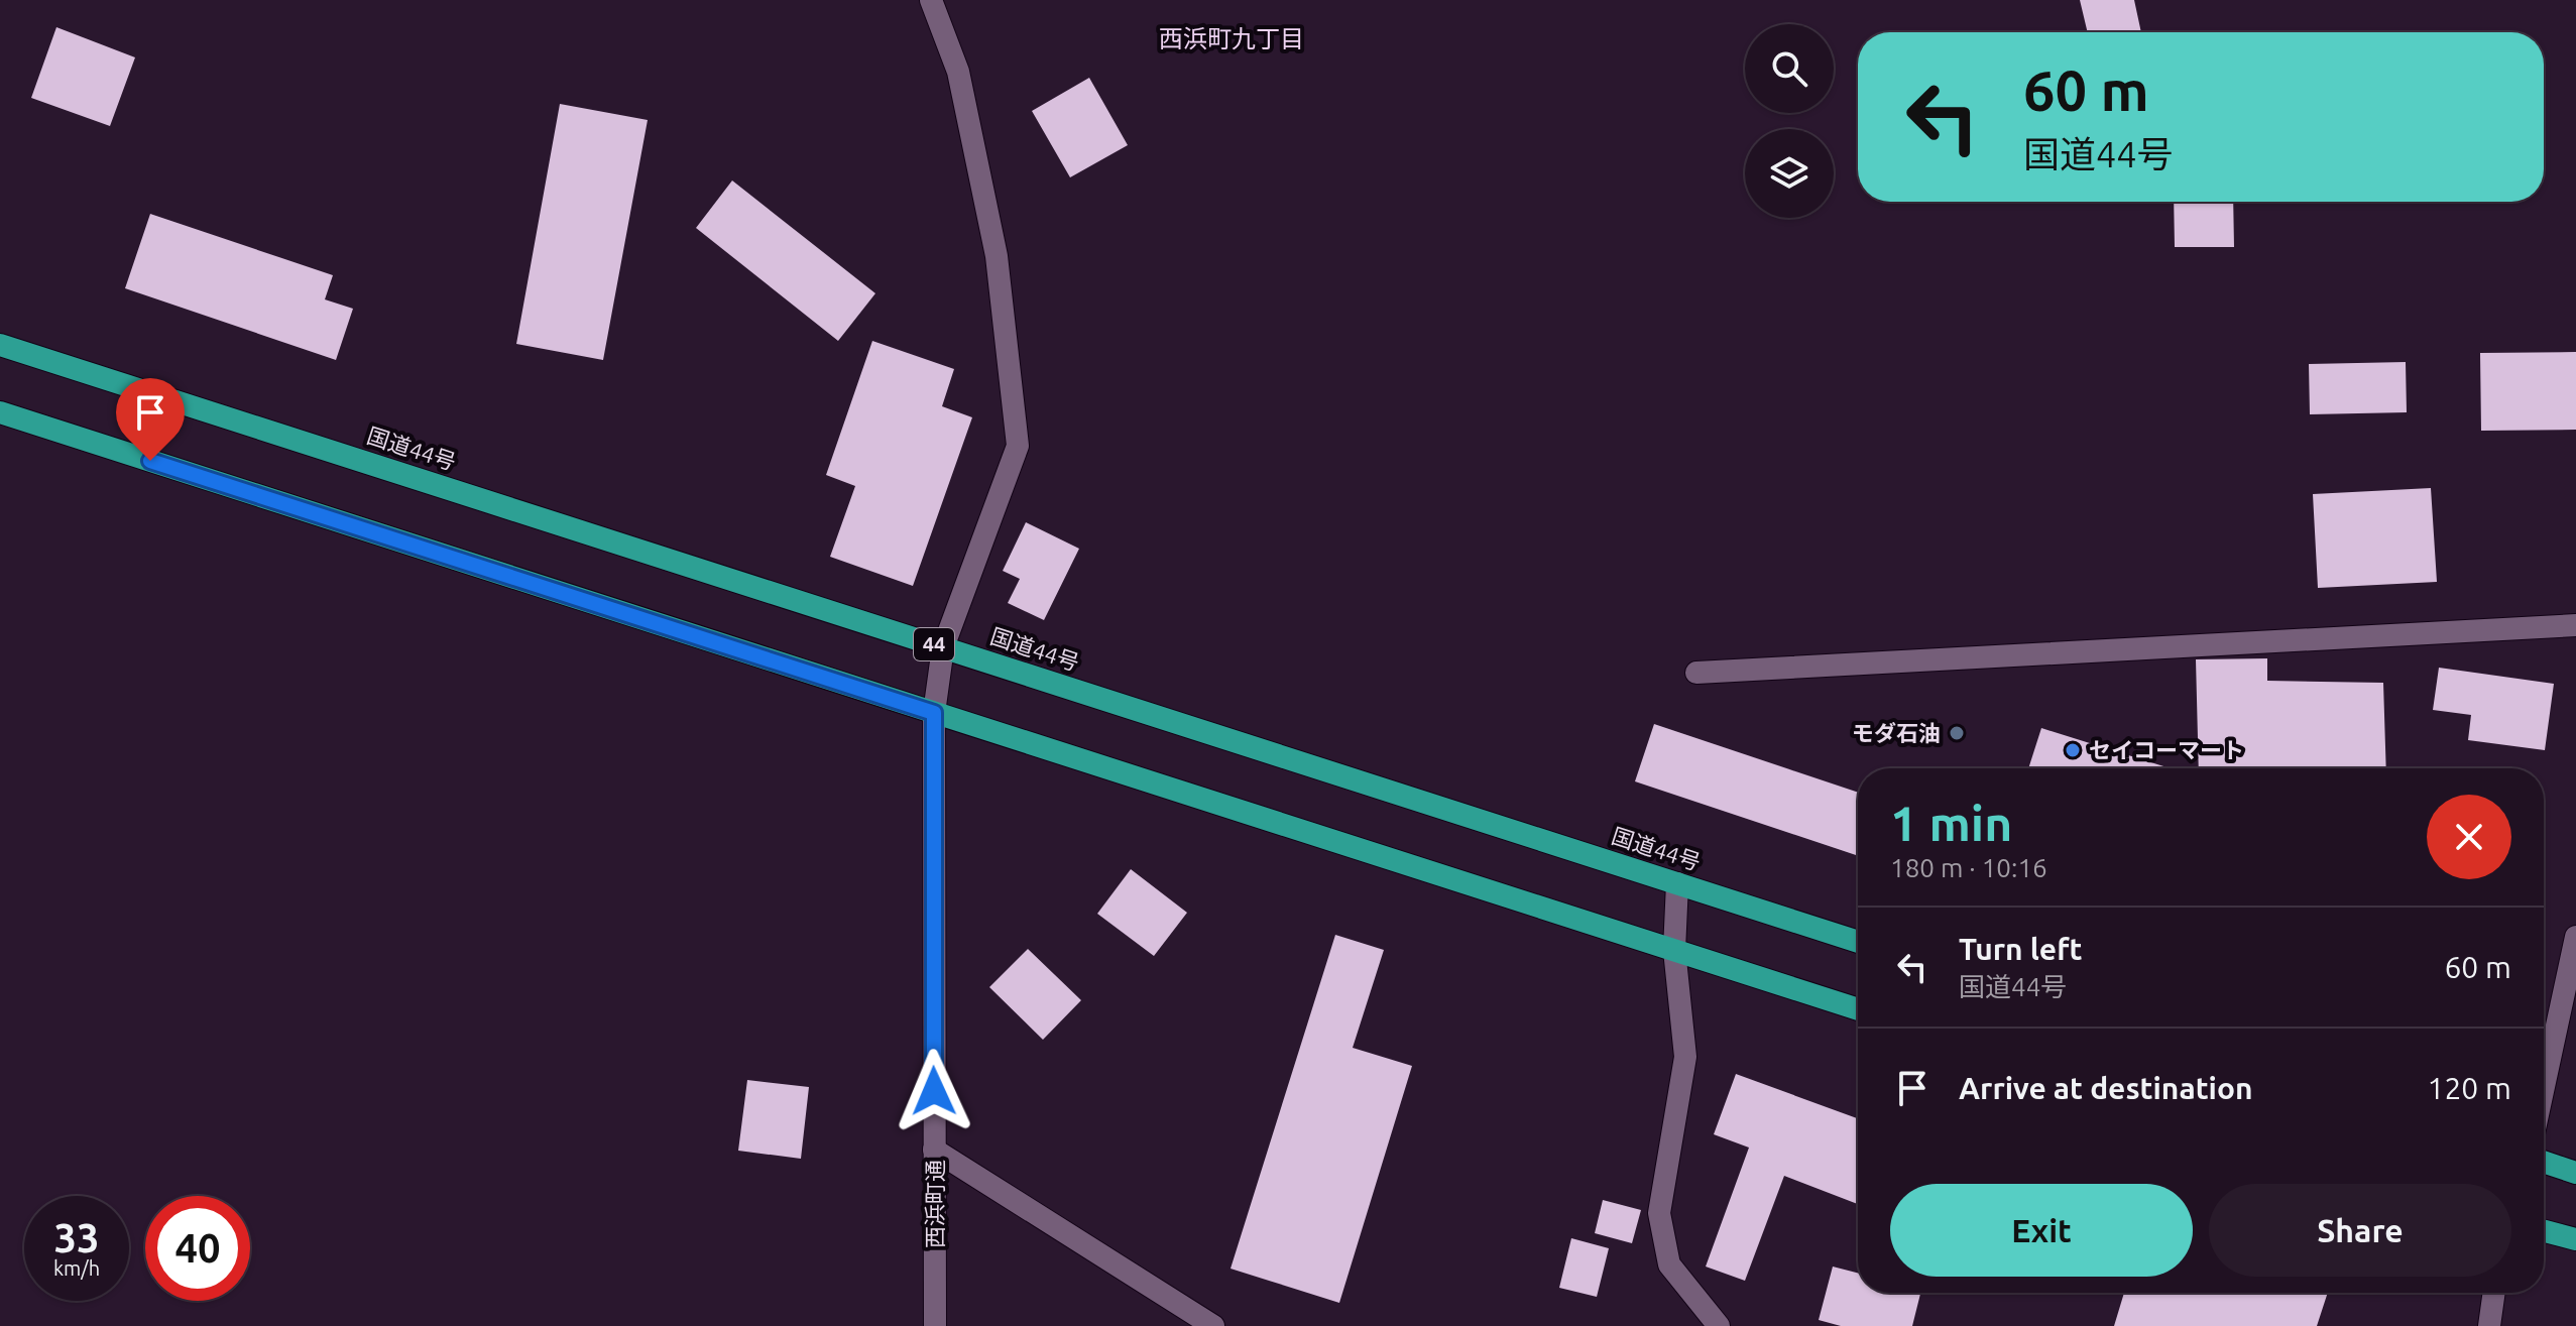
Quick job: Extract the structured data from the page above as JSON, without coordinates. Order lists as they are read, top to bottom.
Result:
{
  "streets": {
    "highway": ["国道44号", "44"],
    "street": ["西浜町通"]
  },
  "crossings": [
    ["国道44号", "西浜町通"]
  ],
  "districts": ["西浜町九丁目"],
  "places": ["モダ石油", "セイコーマート"],
  "page": {
    "turn": ["60 m", "国道44号"],
    "heading": ["1 min", "180 m · 10:16"],
    "list": [
      {
        "name": "Turn left",
        "note": "国道44号",
        "value": "60 m"
      },
      {
        "name": "Arrive at destination",
        "value": "120 m"
      }
    ],
    "buttons": ["Exit", "Share"],
    "speed": "33 km/h",
    "limit": "40"
  }
}
